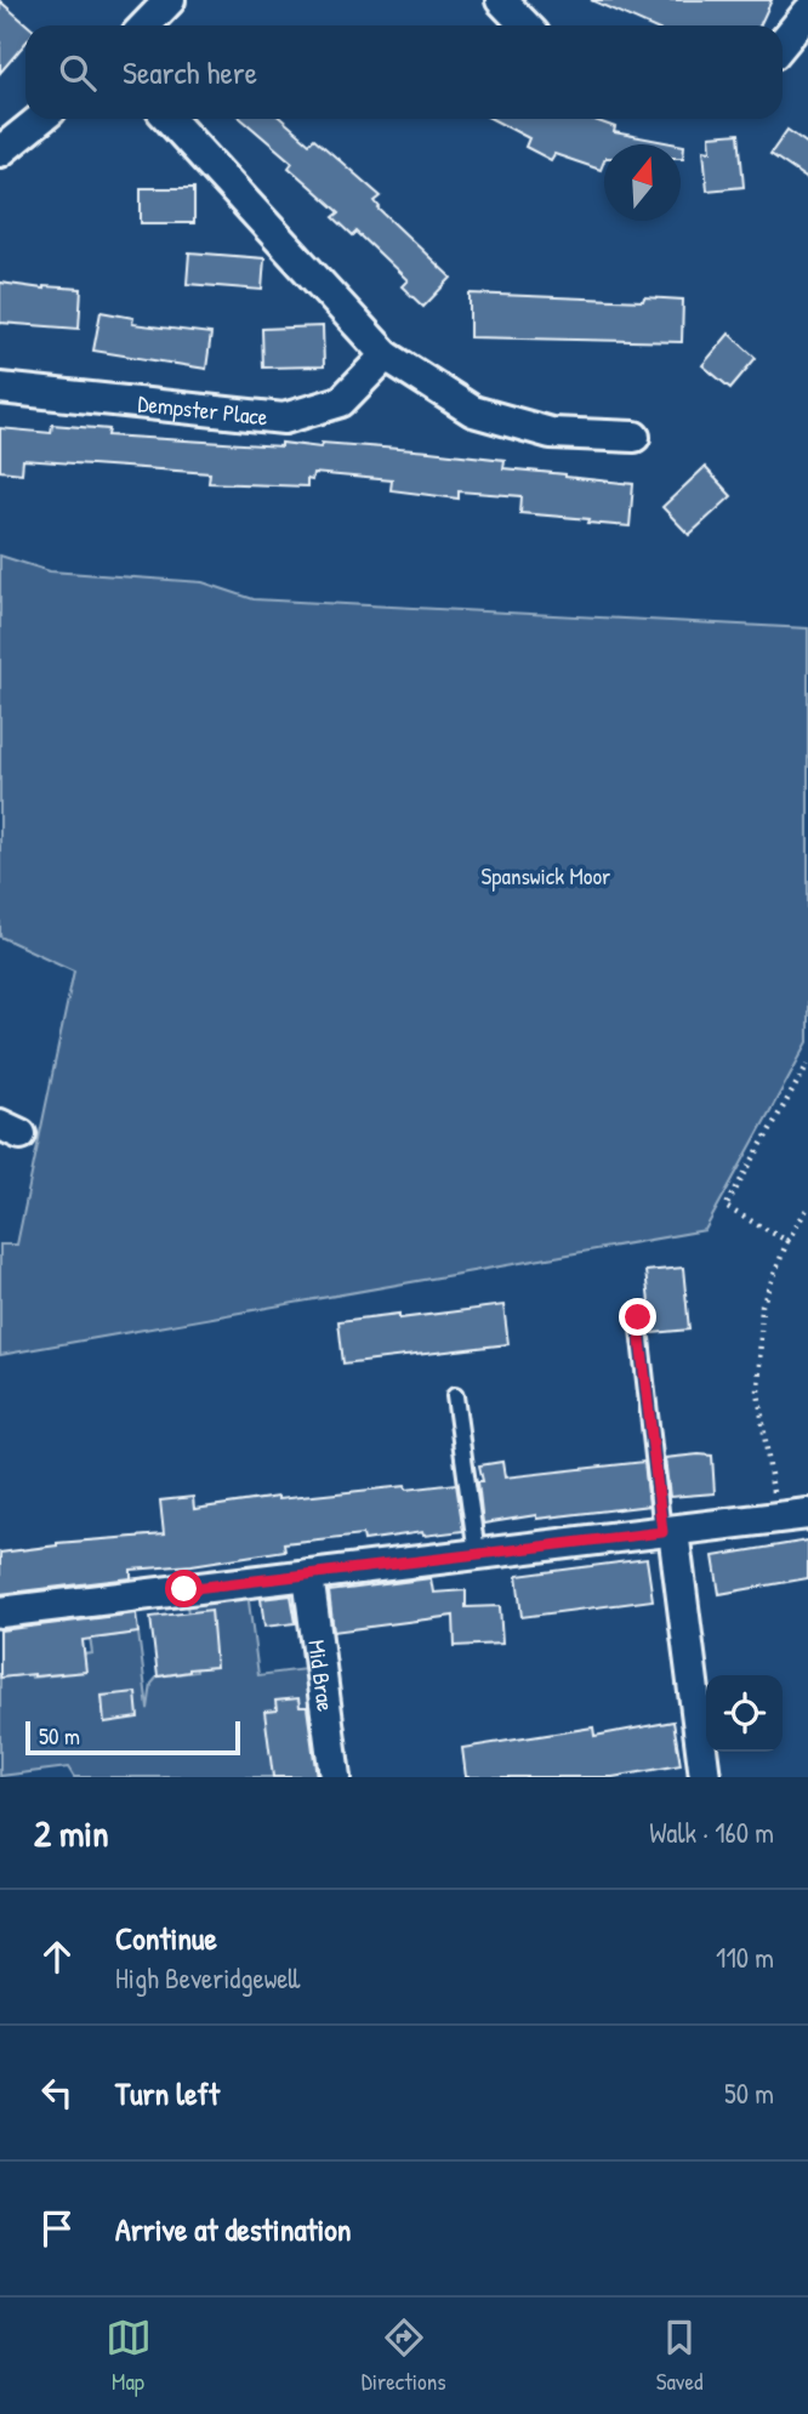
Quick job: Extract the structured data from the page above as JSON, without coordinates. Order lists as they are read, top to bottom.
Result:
{
  "streets": {
    "street": ["Dempster Place", "Mid Brae"]
  },
  "parks": ["Spanswick Moor"],
  "scale_bar": "50 m",
  "north": "top",
  "page": {
    "search": "Search here",
    "scale": "50 m",
    "heading": ["2 min", "Walk · 160 m"],
    "list": [
      ["Continue", "High Beveridgewell", "110 m"],
      ["Turn left", "50 m"],
      "Arrive at destination"
    ],
    "nav": ["Map", "Directions", "Saved"]
  }
}
